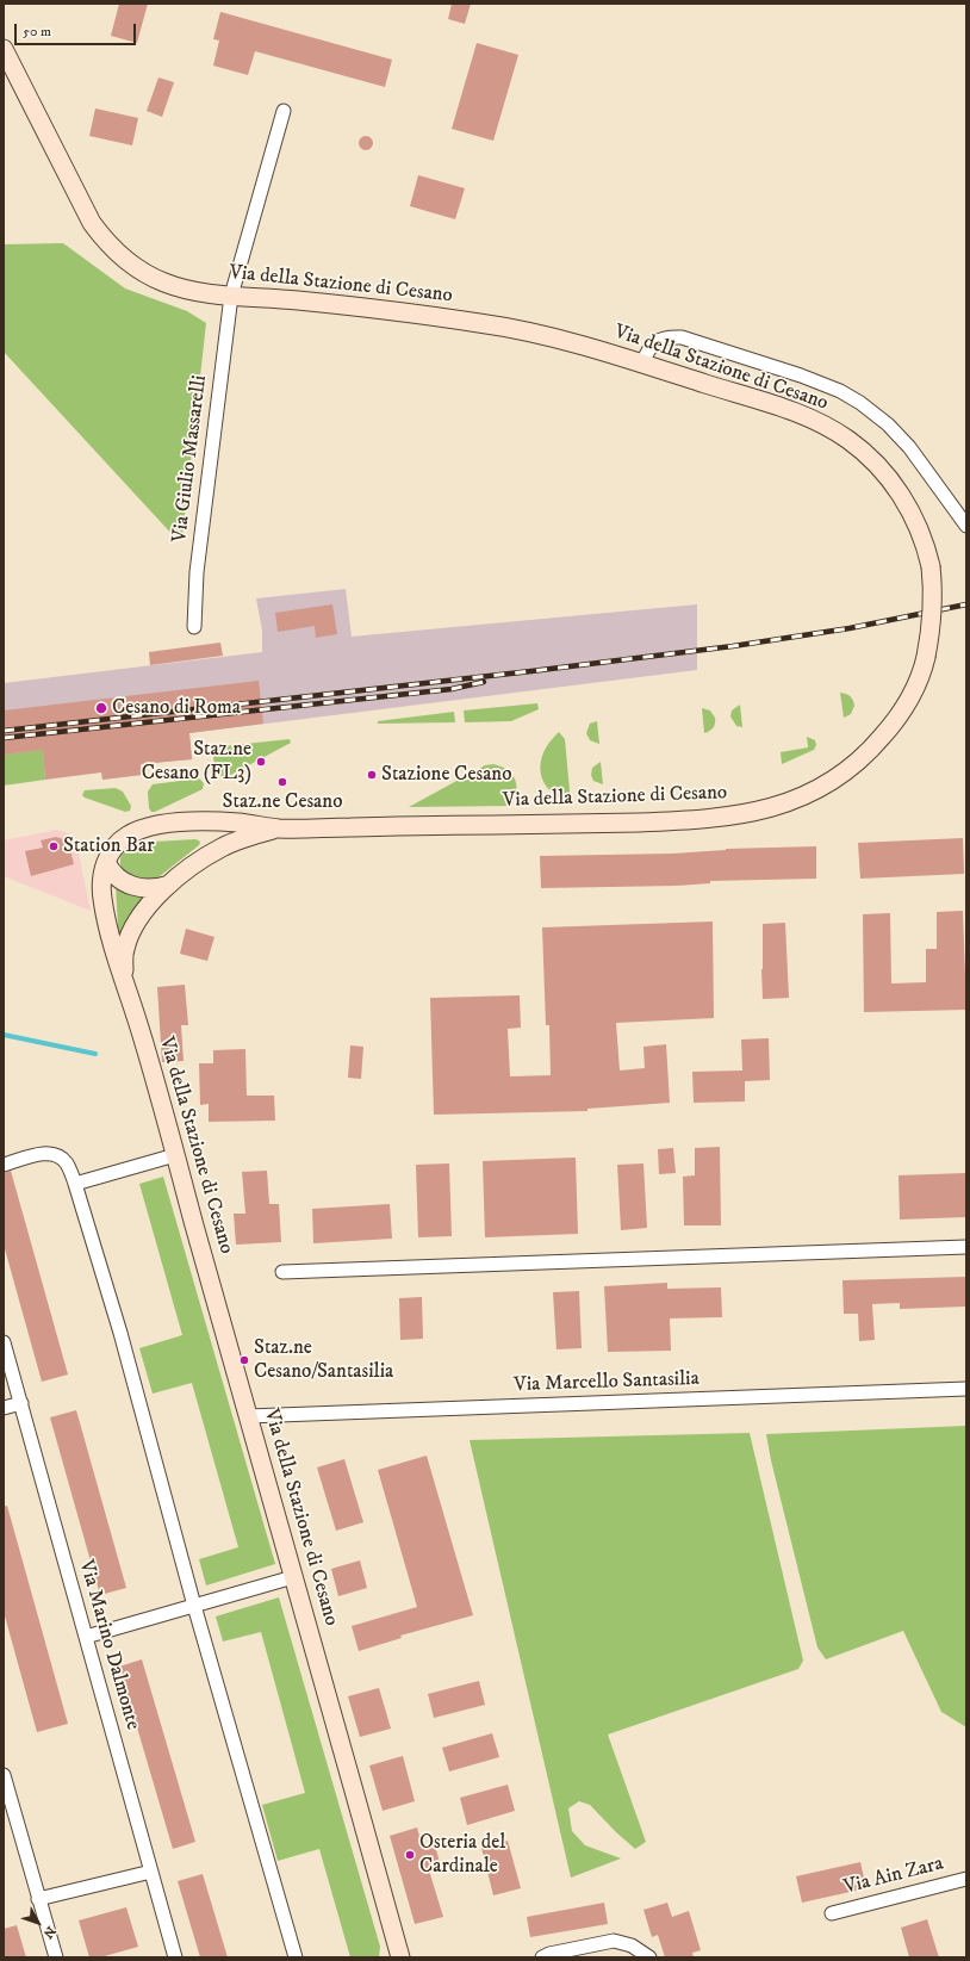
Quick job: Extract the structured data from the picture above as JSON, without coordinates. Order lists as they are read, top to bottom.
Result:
{
  "streets": {
    "street": [
      "Via della Stazione di Cesano",
      "Via Giulio Massarelli",
      "Via Marcello Santasilia",
      "Via Marino Dalmonte",
      "Via Ain Zara"
    ]
  },
  "crossings": [
    ["Via della Stazione di Cesano", "Via Giulio Massarelli"],
    ["Via della Stazione di Cesano", "Via Marcello Santasilia"]
  ],
  "places": [
    "Cesano di Roma",
    "Staz.ne Cesano (FL3)",
    "Stazione Cesano",
    "Staz.ne Cesano",
    "Station Bar",
    "Staz.ne Cesano/Santasilia",
    "Osteria del Cardinale"
  ],
  "scale_bar": "50 m",
  "north": "bottom right"
}
